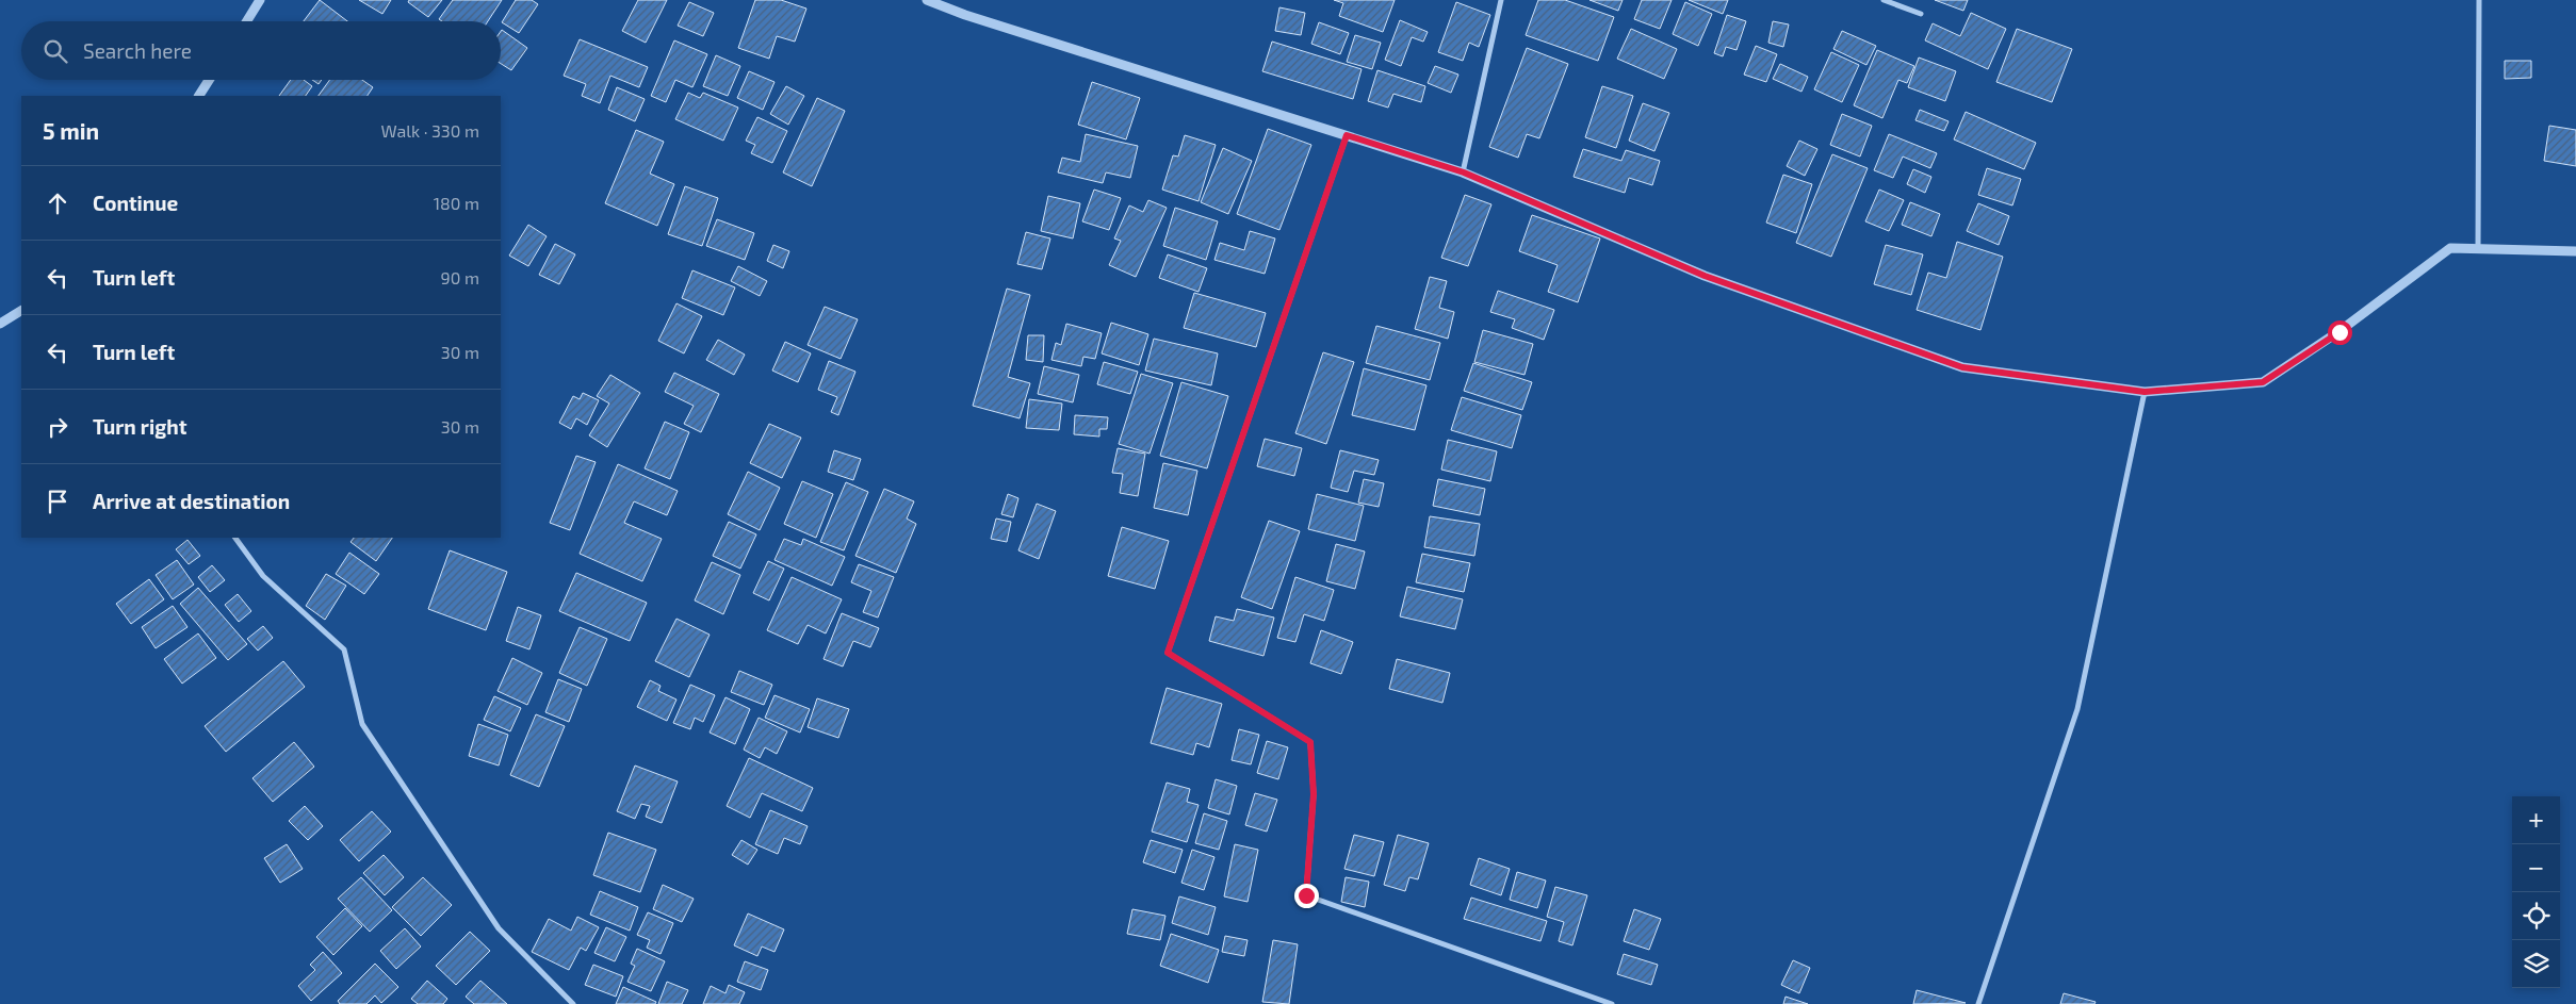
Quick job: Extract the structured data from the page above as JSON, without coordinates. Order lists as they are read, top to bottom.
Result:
{
  "page": {
    "search": "Search here",
    "heading": ["5 min", "Walk · 330 m"],
    "list": [
      ["Continue", "180 m"],
      ["Turn left", "90 m"],
      ["Turn left", "30 m"],
      ["Turn right", "30 m"],
      "Arrive at destination"
    ],
    "map_buttons": ["+", "−"]
  }
}
